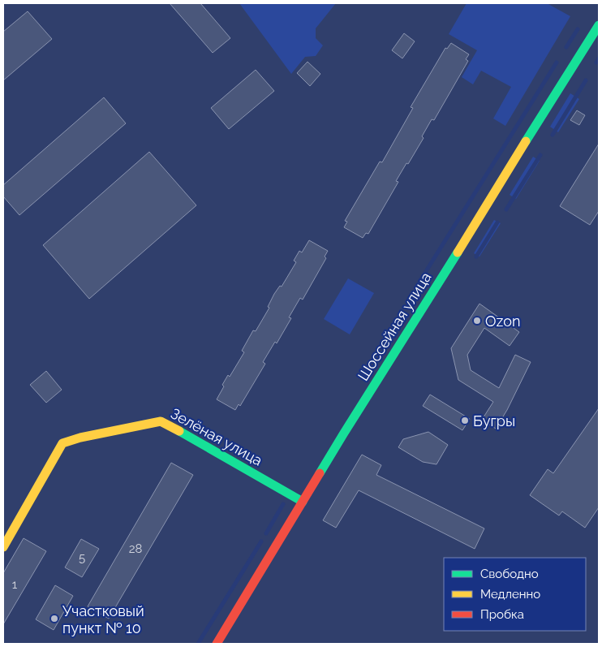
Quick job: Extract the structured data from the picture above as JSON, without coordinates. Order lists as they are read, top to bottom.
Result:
{
  "streets": {
    "main road": ["Шоссейная улица", "Зелёная улица"]
  },
  "crossings": [
    ["Шоссейная улица", "Зелёная улица"]
  ],
  "places": ["Ozon", "Бугры", "Участковый пункт № 10"],
  "house_numbers": ["28", "5", "1"],
  "legend": ["Свободно", "Медленно", "Пробка"]
}
